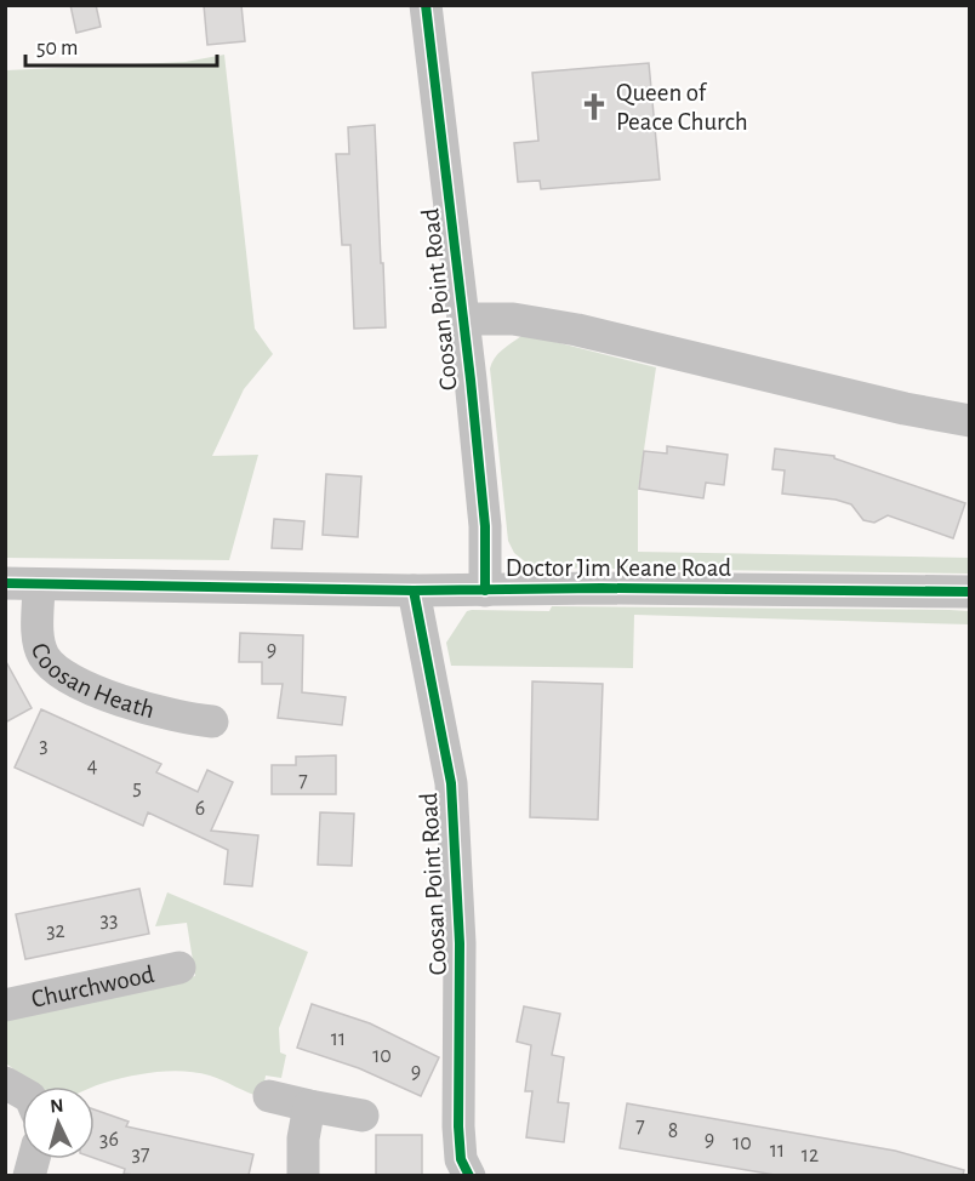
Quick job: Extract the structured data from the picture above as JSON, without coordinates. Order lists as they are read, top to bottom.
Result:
{
  "streets": {
    "street": [
      "Coosan Point Road",
      "Doctor Jim Keane Road",
      "Coosan Heath",
      "Churchwood"
    ]
  },
  "crossings": [
    ["Coosan Point Road", "Doctor Jim Keane Road"],
    ["Doctor Jim Keane Road", "Coosan Heath"]
  ],
  "places": {
    "church": ["Queen of Peace Church"]
  },
  "house_numbers": [
    "9",
    "3",
    "4",
    "7",
    "5",
    "6",
    "33",
    "32",
    "11",
    "10",
    "9",
    "7",
    "8",
    "36",
    "9",
    "10",
    "11",
    "37",
    "12"
  ],
  "scale_bar": "50 m",
  "north": "top"
}
